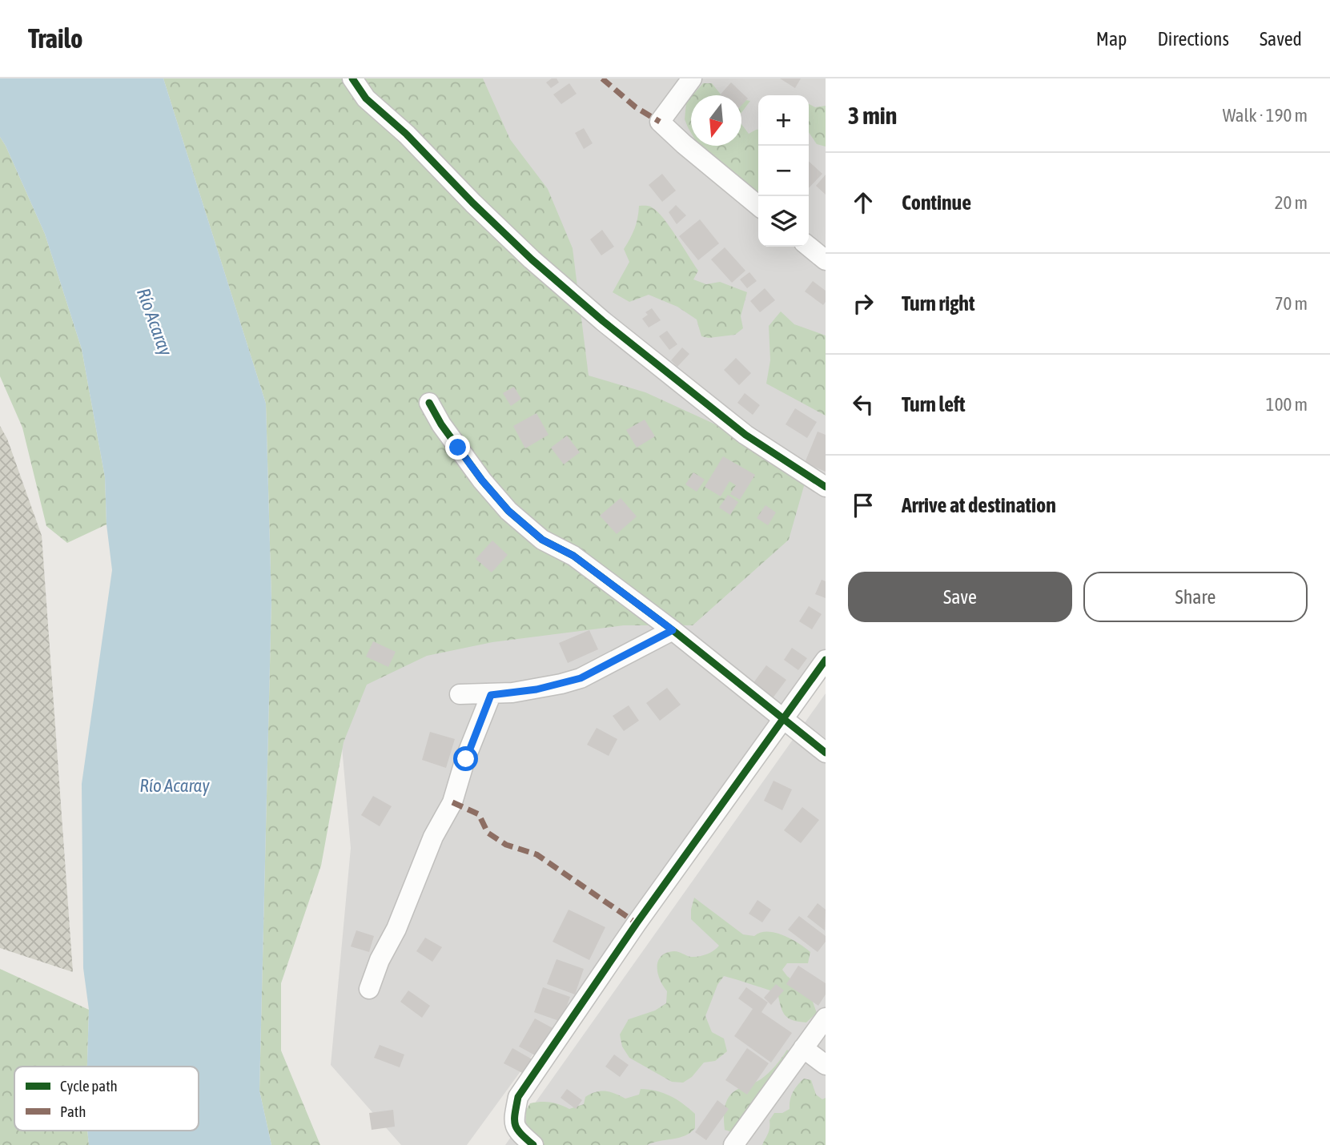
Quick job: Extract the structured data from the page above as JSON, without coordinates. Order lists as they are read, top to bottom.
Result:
{
  "water": ["Río Acaray"],
  "legend": ["Cycle path", "Path"],
  "north": "bottom",
  "page": {
    "header": "Trailo",
    "nav": ["Map", "Directions", "Saved"],
    "heading": ["3 min", "Walk · 190 m"],
    "map_buttons": ["+", "−"],
    "list": [
      ["Continue", "20 m"],
      ["Turn right", "70 m"],
      ["Turn left", "100 m"],
      "Arrive at destination"
    ],
    "buttons": ["Save", "Share"]
  }
}
